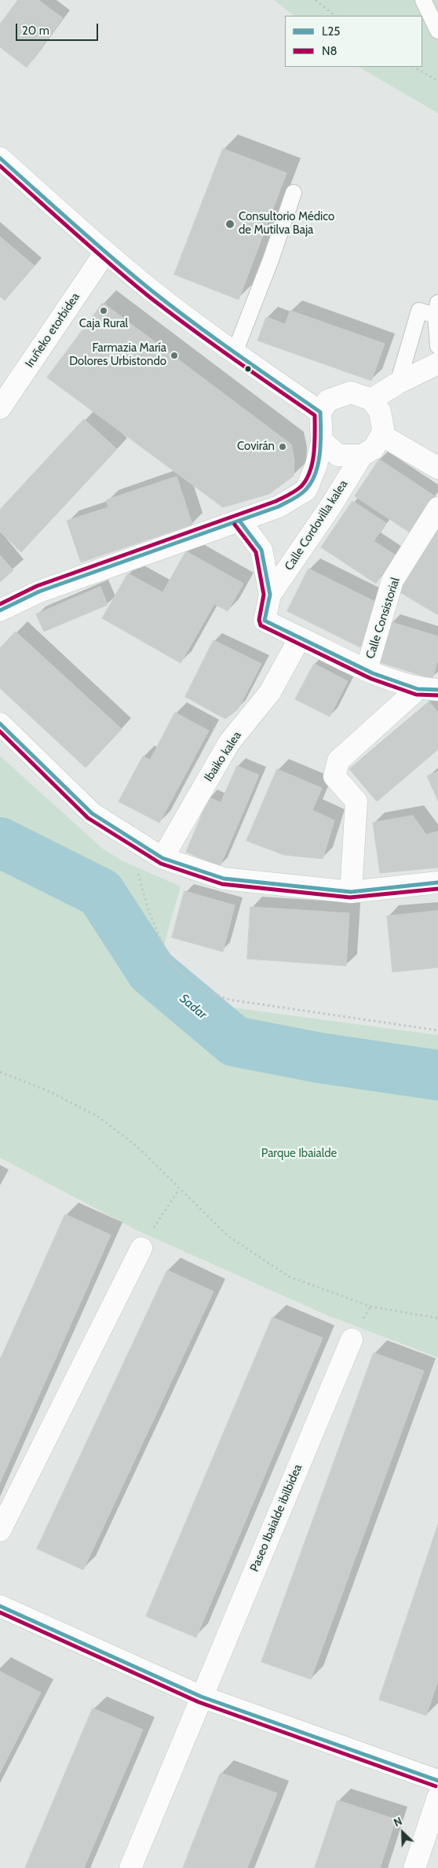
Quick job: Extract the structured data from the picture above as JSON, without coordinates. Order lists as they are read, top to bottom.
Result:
{
  "streets": {
    "street": [
      "Iruñeko etorbidea",
      "Calle Cordovilla kalea",
      "Calle Consistorial",
      "Ibaiko kalea",
      "Paseo Ibaialde ibilbidea"
    ]
  },
  "crossings": [
    ["Calle Cordovilla kalea", "Ibaiko kalea"]
  ],
  "water": ["Sadar"],
  "parks": ["Parque Ibaialde"],
  "places": [
    "Consultorio Médico de Mutilva Baja",
    "Caja Rural",
    "Farmazia María Dolores Urbistondo",
    "Covirán"
  ],
  "lines": ["transit line L25", "transit line N8"],
  "legend": ["L25", "N8"],
  "scale_bar": "20 m",
  "north": "top left"
}
